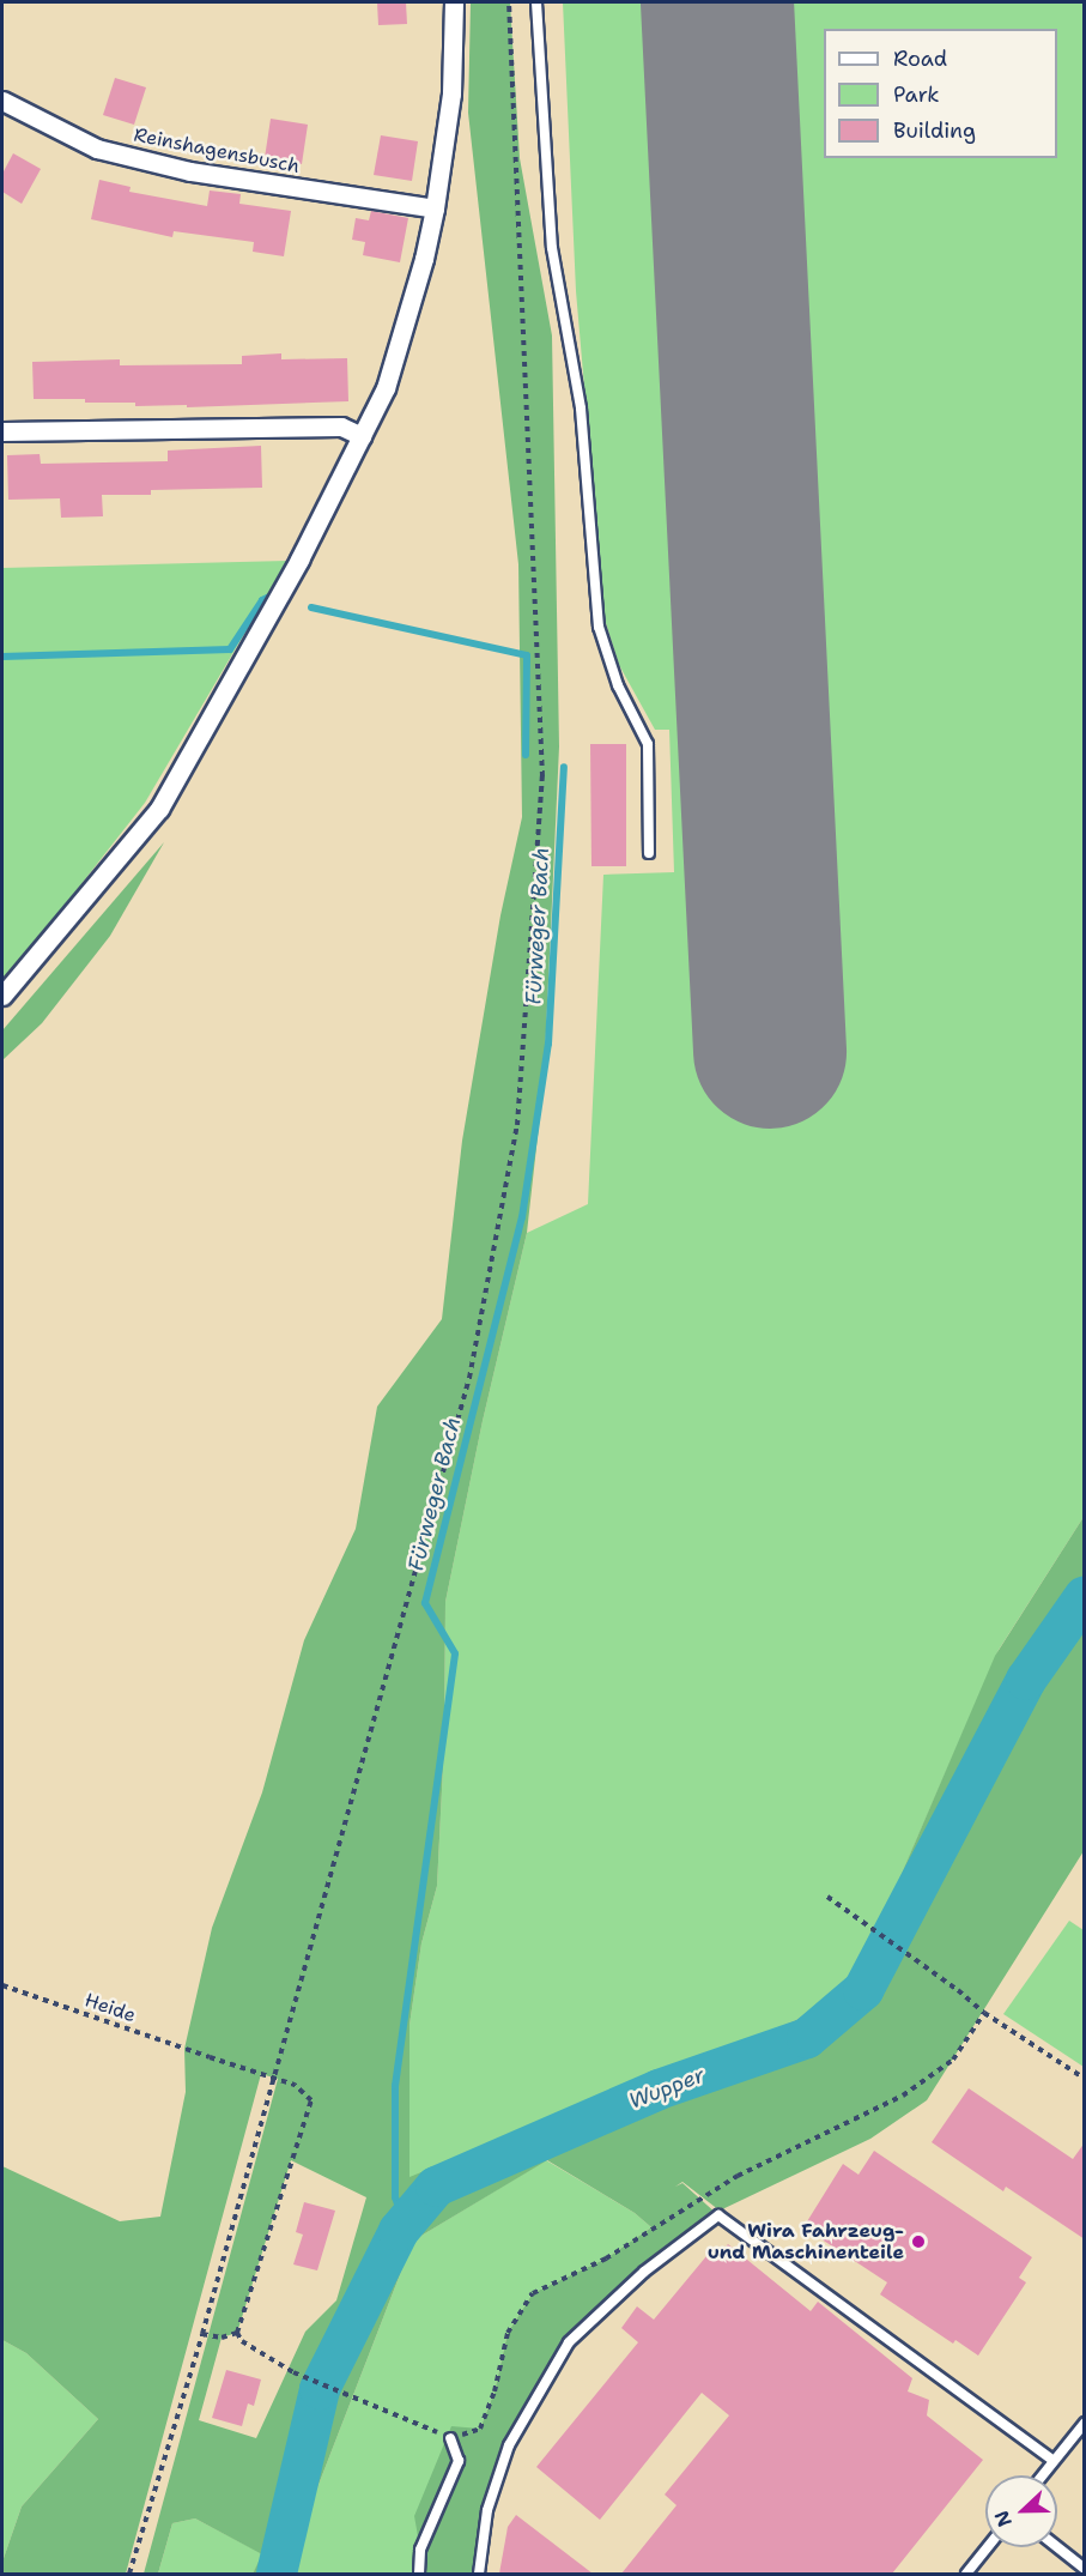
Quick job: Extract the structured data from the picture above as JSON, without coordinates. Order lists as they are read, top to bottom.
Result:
{
  "streets": {
    "street": ["Reinshagensbusch"],
    "path": ["Heide"]
  },
  "water": ["Fürweger Bach", "Wupper"],
  "places": ["Wira Fahrzeug- und Maschinenteile"],
  "legend": ["Road", "Park", "Building"],
  "north": "left"
}
